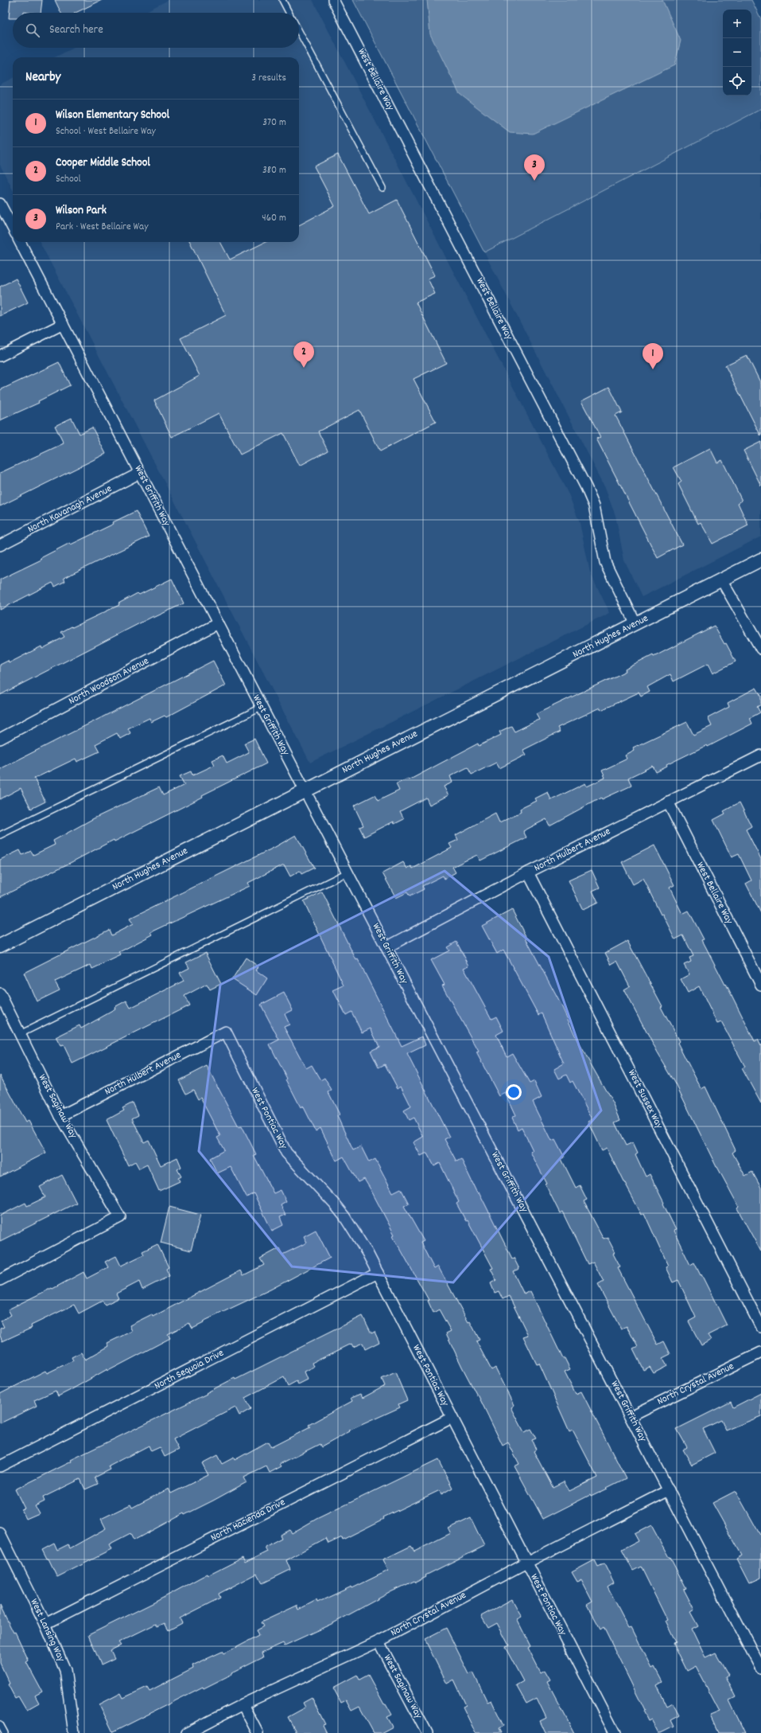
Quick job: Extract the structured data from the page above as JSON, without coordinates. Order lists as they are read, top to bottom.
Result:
{
  "streets": {
    "street": [
      "West Bellaire Way",
      "West Griffith Way",
      "North Kavanagh Avenue",
      "North Hughes Avenue",
      "North Woodson Avenue",
      "North Hulbert Avenue",
      "West Sussex Way",
      "West Saginaw Way",
      "West Pontiac Way",
      "North Sequoia Drive",
      "North Crystal Avenue",
      "North Hacienda Drive",
      "West Lansing Way"
    ]
  },
  "crossings": [
    ["West Bellaire Way", "North Hughes Avenue"],
    ["West Bellaire Way", "North Hulbert Avenue"],
    ["West Griffith Way", "North Kavanagh Avenue"],
    ["West Griffith Way", "North Hughes Avenue"],
    ["West Griffith Way", "North Woodson Avenue"],
    ["West Griffith Way", "North Hulbert Avenue"],
    ["West Griffith Way", "North Crystal Avenue"],
    ["North Hulbert Avenue", "West Sussex Way"],
    ["North Hulbert Avenue", "West Saginaw Way"],
    ["North Hulbert Avenue", "West Pontiac Way"],
    ["West Saginaw Way", "North Crystal Avenue"],
    ["West Pontiac Way", "North Sequoia Drive"],
    ["West Pontiac Way", "North Crystal Avenue"],
    ["West Pontiac Way", "North Hacienda Drive"],
    ["North Hacienda Drive", "West Lansing Way"]
  ],
  "page": {
    "map_buttons": ["+", "−"],
    "search": "Search here",
    "heading": ["Nearby", "3 results"],
    "list": [
      {
        "mark": "1",
        "name": "Wilson Elementary School",
        "note": "School · West Bellaire Way",
        "value": "370 m"
      },
      {
        "mark": "2",
        "name": "Cooper Middle School",
        "note": "School",
        "value": "380 m"
      },
      {
        "mark": "3",
        "name": "Wilson Park",
        "note": "Park · West Bellaire Way",
        "value": "460 m"
      }
    ],
    "pins": ["3", "2", "1"]
  }
}
